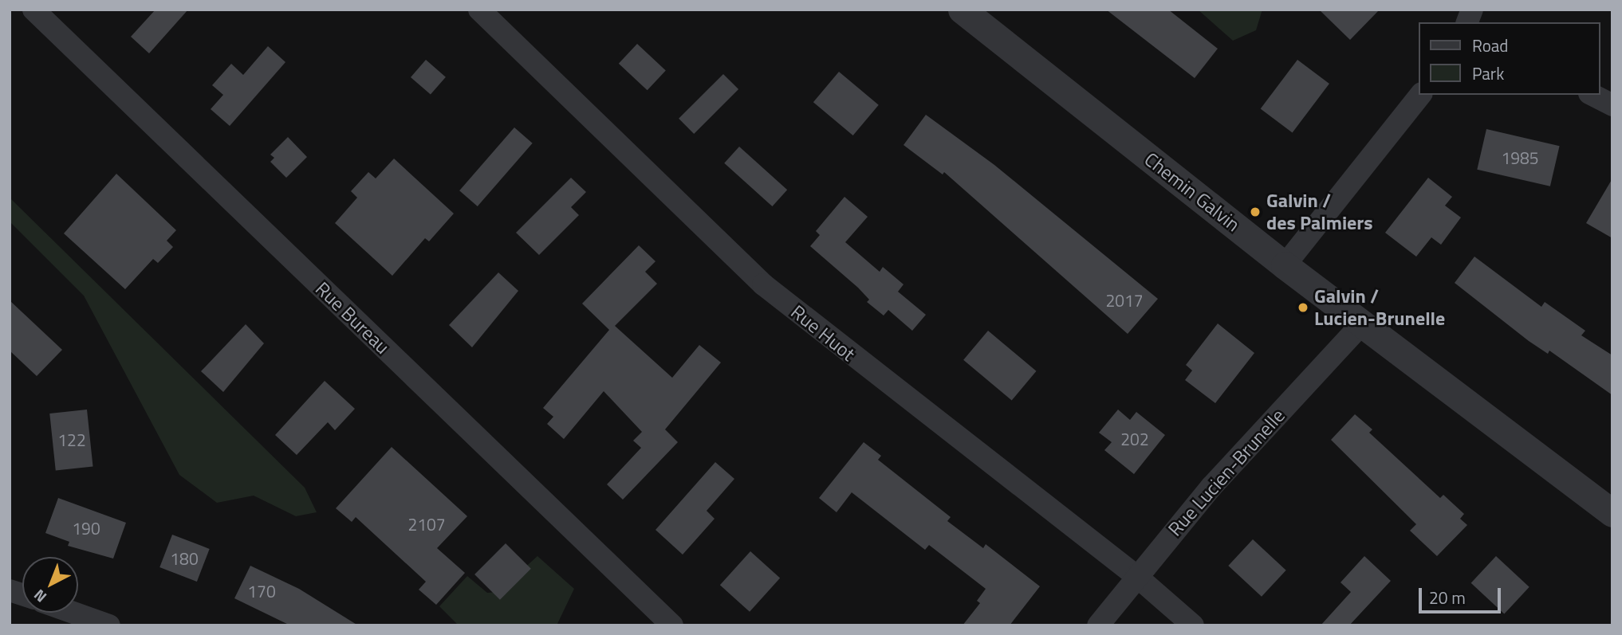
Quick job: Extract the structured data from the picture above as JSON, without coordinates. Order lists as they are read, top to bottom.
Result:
{
  "streets": {
    "street": [
      "Chemin Galvin",
      "Rue Bureau",
      "Rue Huot",
      "Rue Lucien-Brunelle"
    ]
  },
  "crossings": [
    ["Chemin Galvin", "Rue Lucien-Brunelle"],
    ["Rue Huot", "Rue Lucien-Brunelle"]
  ],
  "places": ["Galvin / des Palmiers", "Galvin / Lucien-Brunelle"],
  "house_numbers": [
    "1985",
    "2017",
    "202",
    "122",
    "2107",
    "190",
    "180",
    "170"
  ],
  "legend": ["Road", "Park"],
  "scale_bar": "20 m",
  "north": "bottom left"
}
